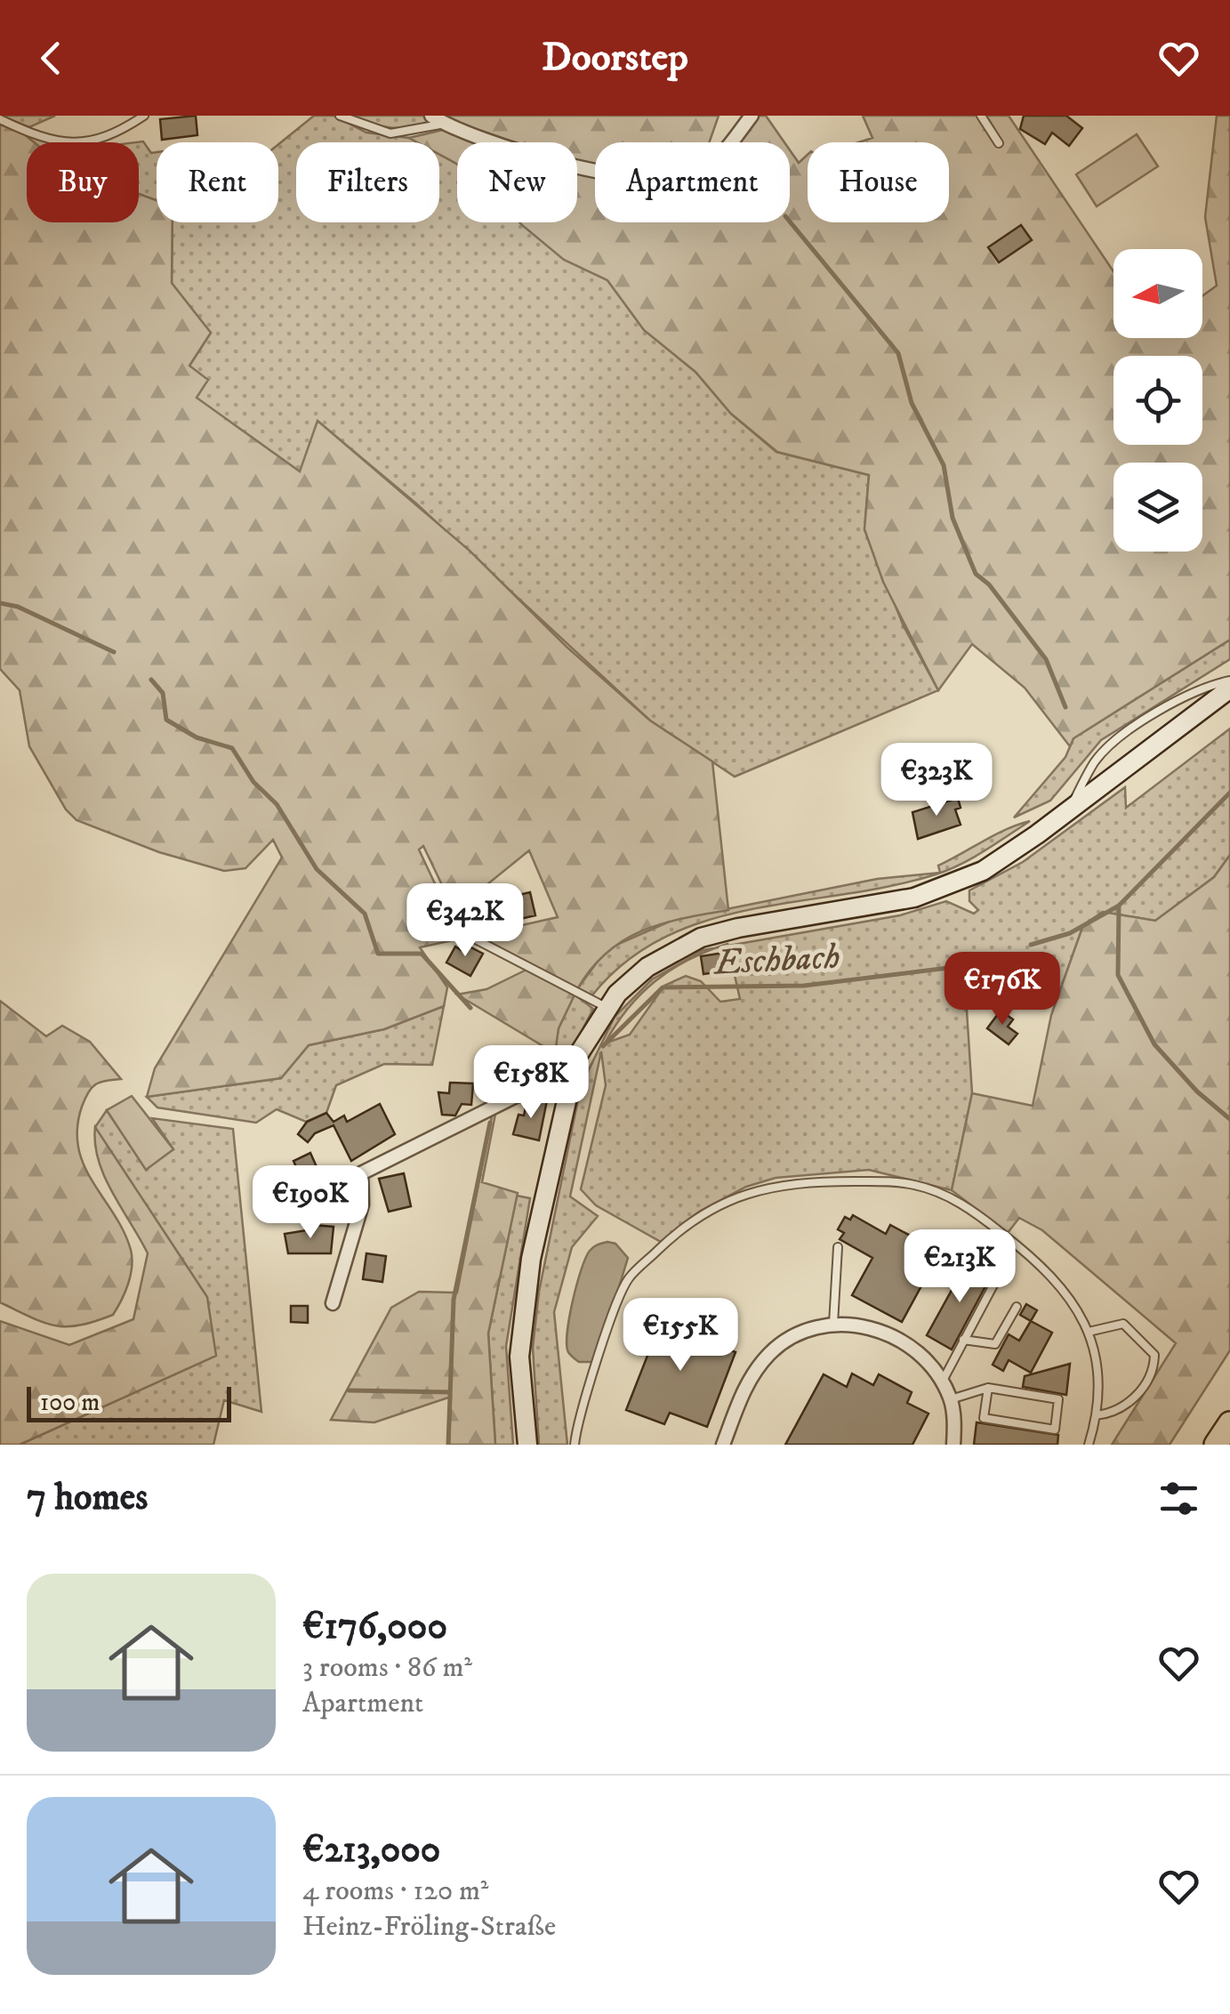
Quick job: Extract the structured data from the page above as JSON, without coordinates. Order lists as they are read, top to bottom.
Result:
{
  "water": ["Eschbach"],
  "scale_bar": "100 m",
  "north": "left",
  "page": {
    "header": "Doorstep",
    "chip": [
      "Buy",
      "Rent",
      "Filters",
      "New",
      "Apartment",
      "House"
    ],
    "price": [
      "€323K",
      "€342K",
      "€176K",
      "€158K",
      "€190K",
      "€213K",
      "€155K"
    ],
    "scale": "100 m",
    "heading": "7 homes",
    "list": [
      {
        "name": "€176,000",
        "note": "3 rooms · 86 m² · Apartment"
      },
      {
        "name": "€213,000",
        "note": "4 rooms · 120 m² · Heinz-Fröling-Straße"
      }
    ]
  }
}
